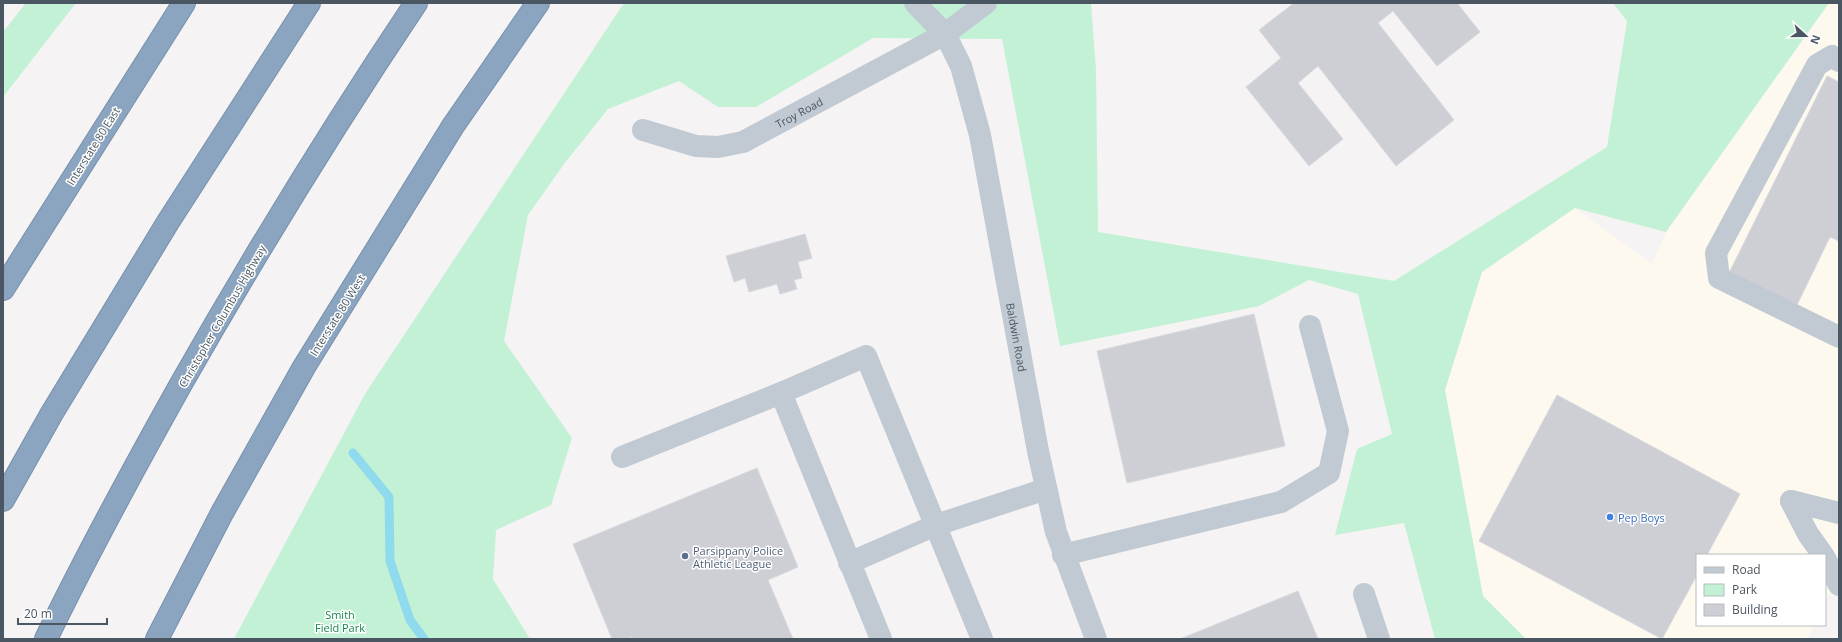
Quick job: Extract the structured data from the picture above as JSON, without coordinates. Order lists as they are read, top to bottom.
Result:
{
  "streets": {
    "highway": ["Interstate 80 East", "Interstate 80 West", "Christopher Columbus Highway"],
    "street": ["Troy Road", "Baldwin Road"]
  },
  "crossings": [
    ["Troy Road", "Baldwin Road"]
  ],
  "parks": ["Smith Field Park"],
  "places": ["Pep Boys", "Parsippany Police Athletic League"],
  "legend": ["Road", "Park", "Building"],
  "scale_bar": "20 m",
  "north": "right"
}
